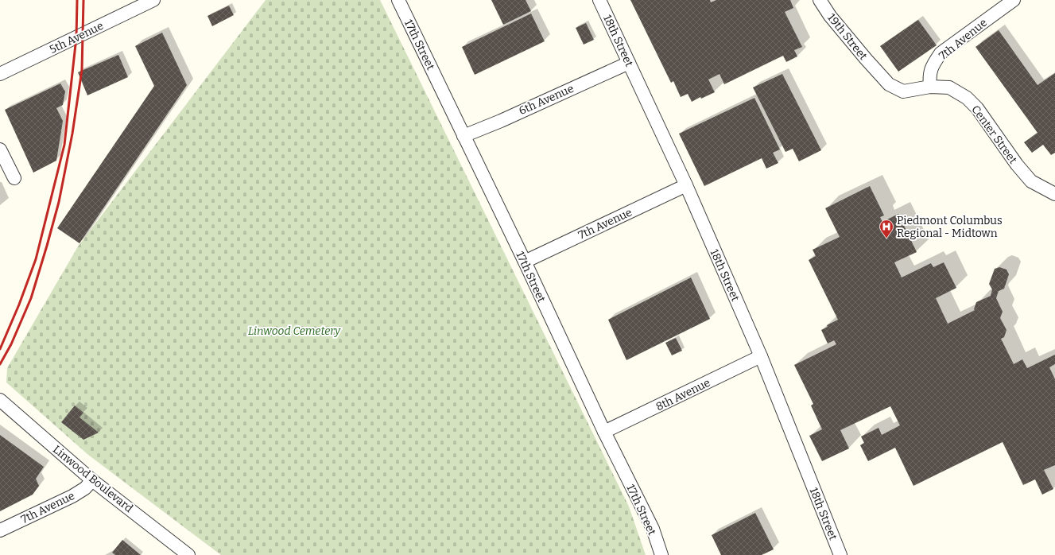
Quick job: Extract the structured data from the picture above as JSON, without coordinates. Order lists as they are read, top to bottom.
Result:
{
  "streets": {
    "street": [
      "19th Street",
      "5th Avenue",
      "7th Avenue",
      "18th Street",
      "17th Street",
      "6th Avenue",
      "Center Street",
      "8th Avenue",
      "Linwood Boulevard"
    ]
  },
  "crossings": [
    ["19th Street", "7th Avenue"],
    ["19th Street", "Center Street"],
    ["7th Avenue", "18th Street"],
    ["7th Avenue", "17th Street"],
    ["7th Avenue", "Center Street"],
    ["7th Avenue", "Linwood Boulevard"],
    ["18th Street", "6th Avenue"],
    ["18th Street", "8th Avenue"],
    ["17th Street", "6th Avenue"],
    ["17th Street", "8th Avenue"]
  ],
  "parks": ["Linwood Cemetery"],
  "places": {
    "hospital": ["Piedmont Columbus Regional - Midtown"]
  }
}
